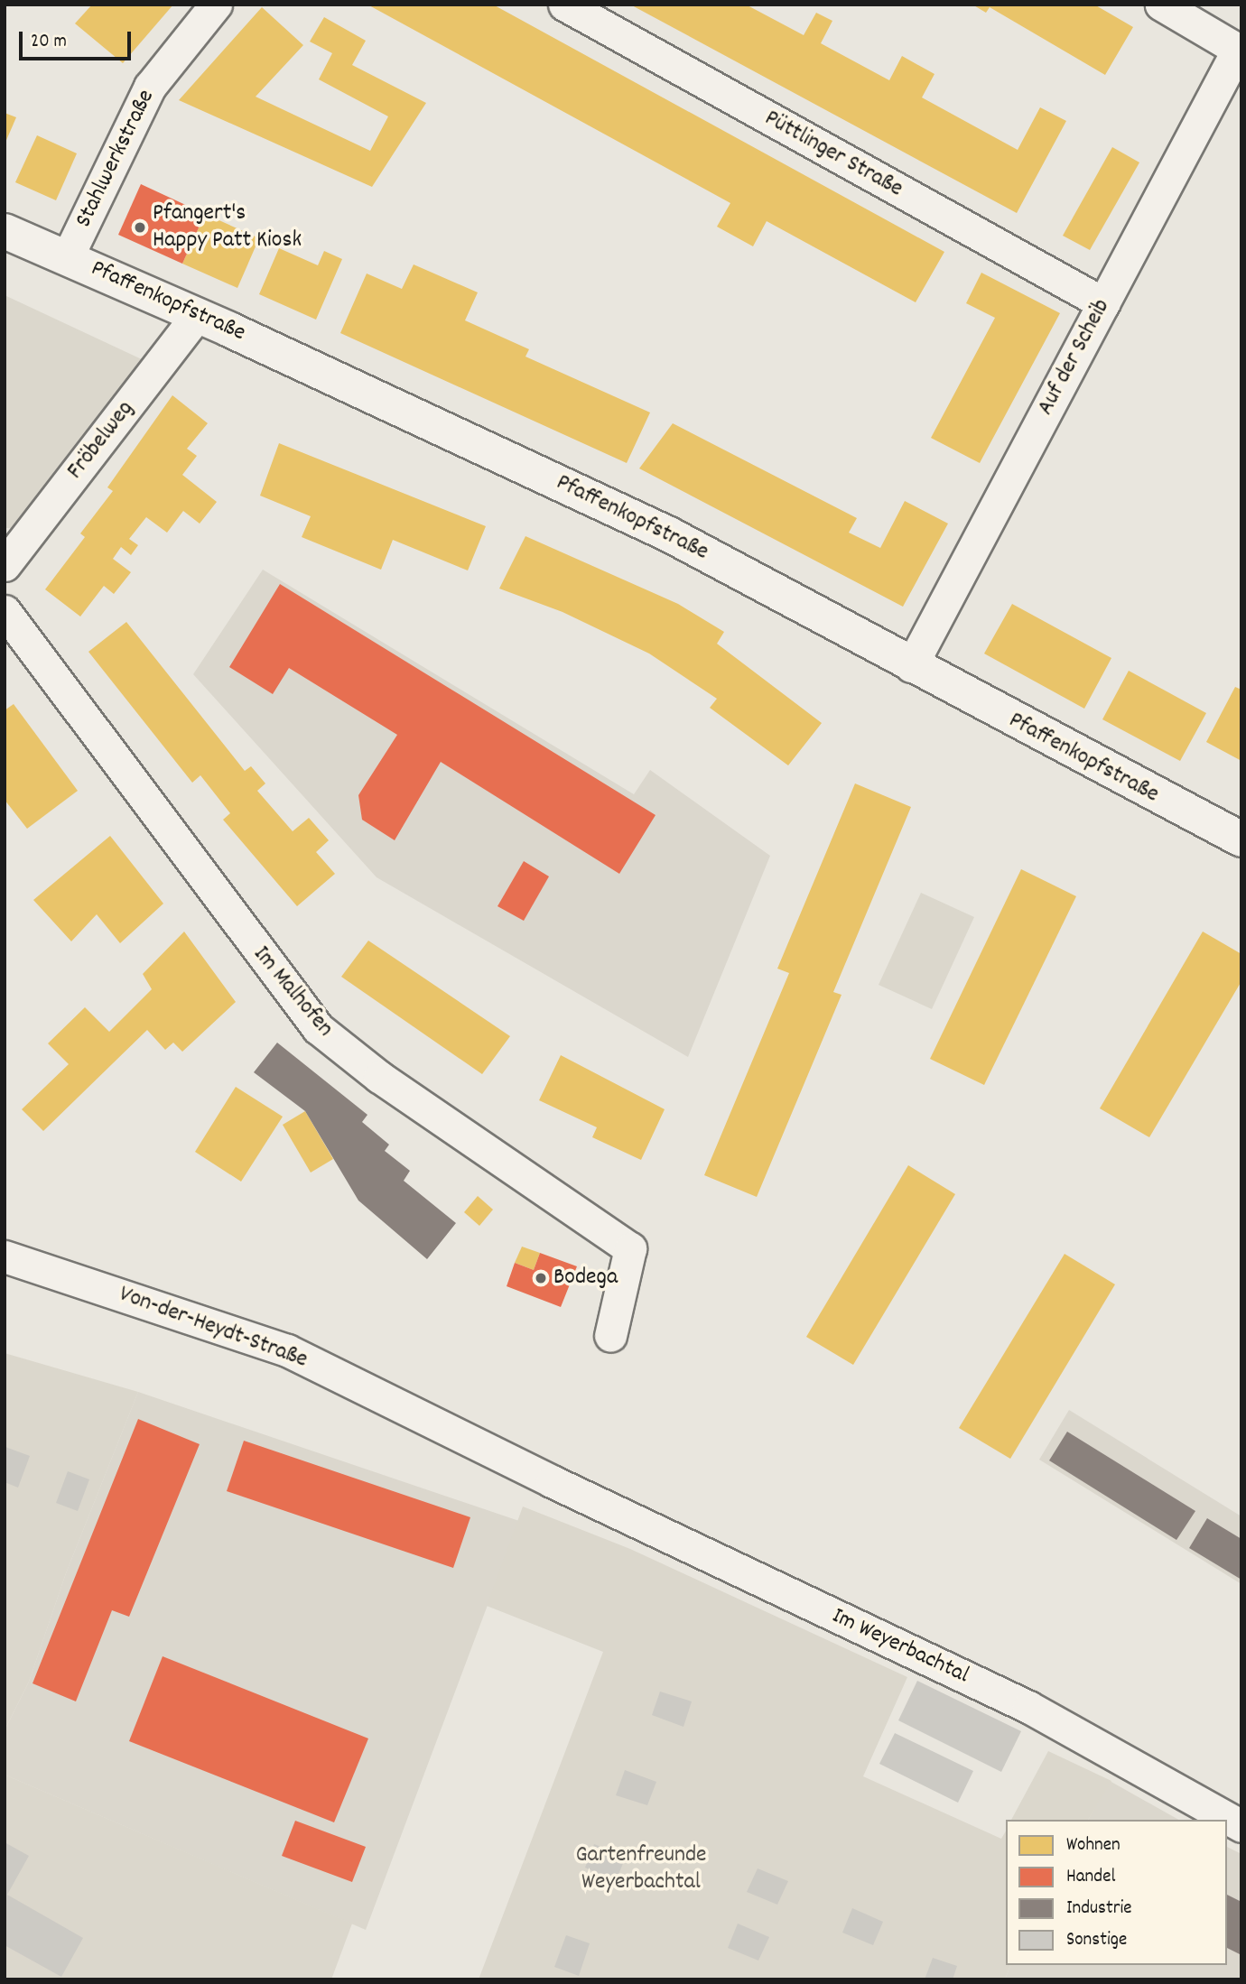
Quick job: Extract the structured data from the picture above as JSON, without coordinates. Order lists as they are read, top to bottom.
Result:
{
  "streets": {
    "street": [
      "Püttlinger Straße",
      "Stahlwerkstraße",
      "Pfaffenkopfstraße",
      "Auf der Scheib",
      "Fröbelweg",
      "Im Malhofen",
      "Von-der-Heydt-Straße",
      "Im Weyerbachtal"
    ]
  },
  "crossings": [
    ["Püttlinger Straße", "Auf der Scheib"],
    ["Stahlwerkstraße", "Pfaffenkopfstraße"],
    ["Pfaffenkopfstraße", "Auf der Scheib"],
    ["Pfaffenkopfstraße", "Fröbelweg"],
    ["Von-der-Heydt-Straße", "Im Weyerbachtal"]
  ],
  "parks": ["Gartenfreunde Weyerbachtal"],
  "places": ["Pfangert's Happy Patt Kiosk", "Bodega"],
  "legend": [
    "Wohnen",
    "Handel",
    "Industrie",
    "Sonstige"
  ],
  "scale_bar": "20 m"
}
